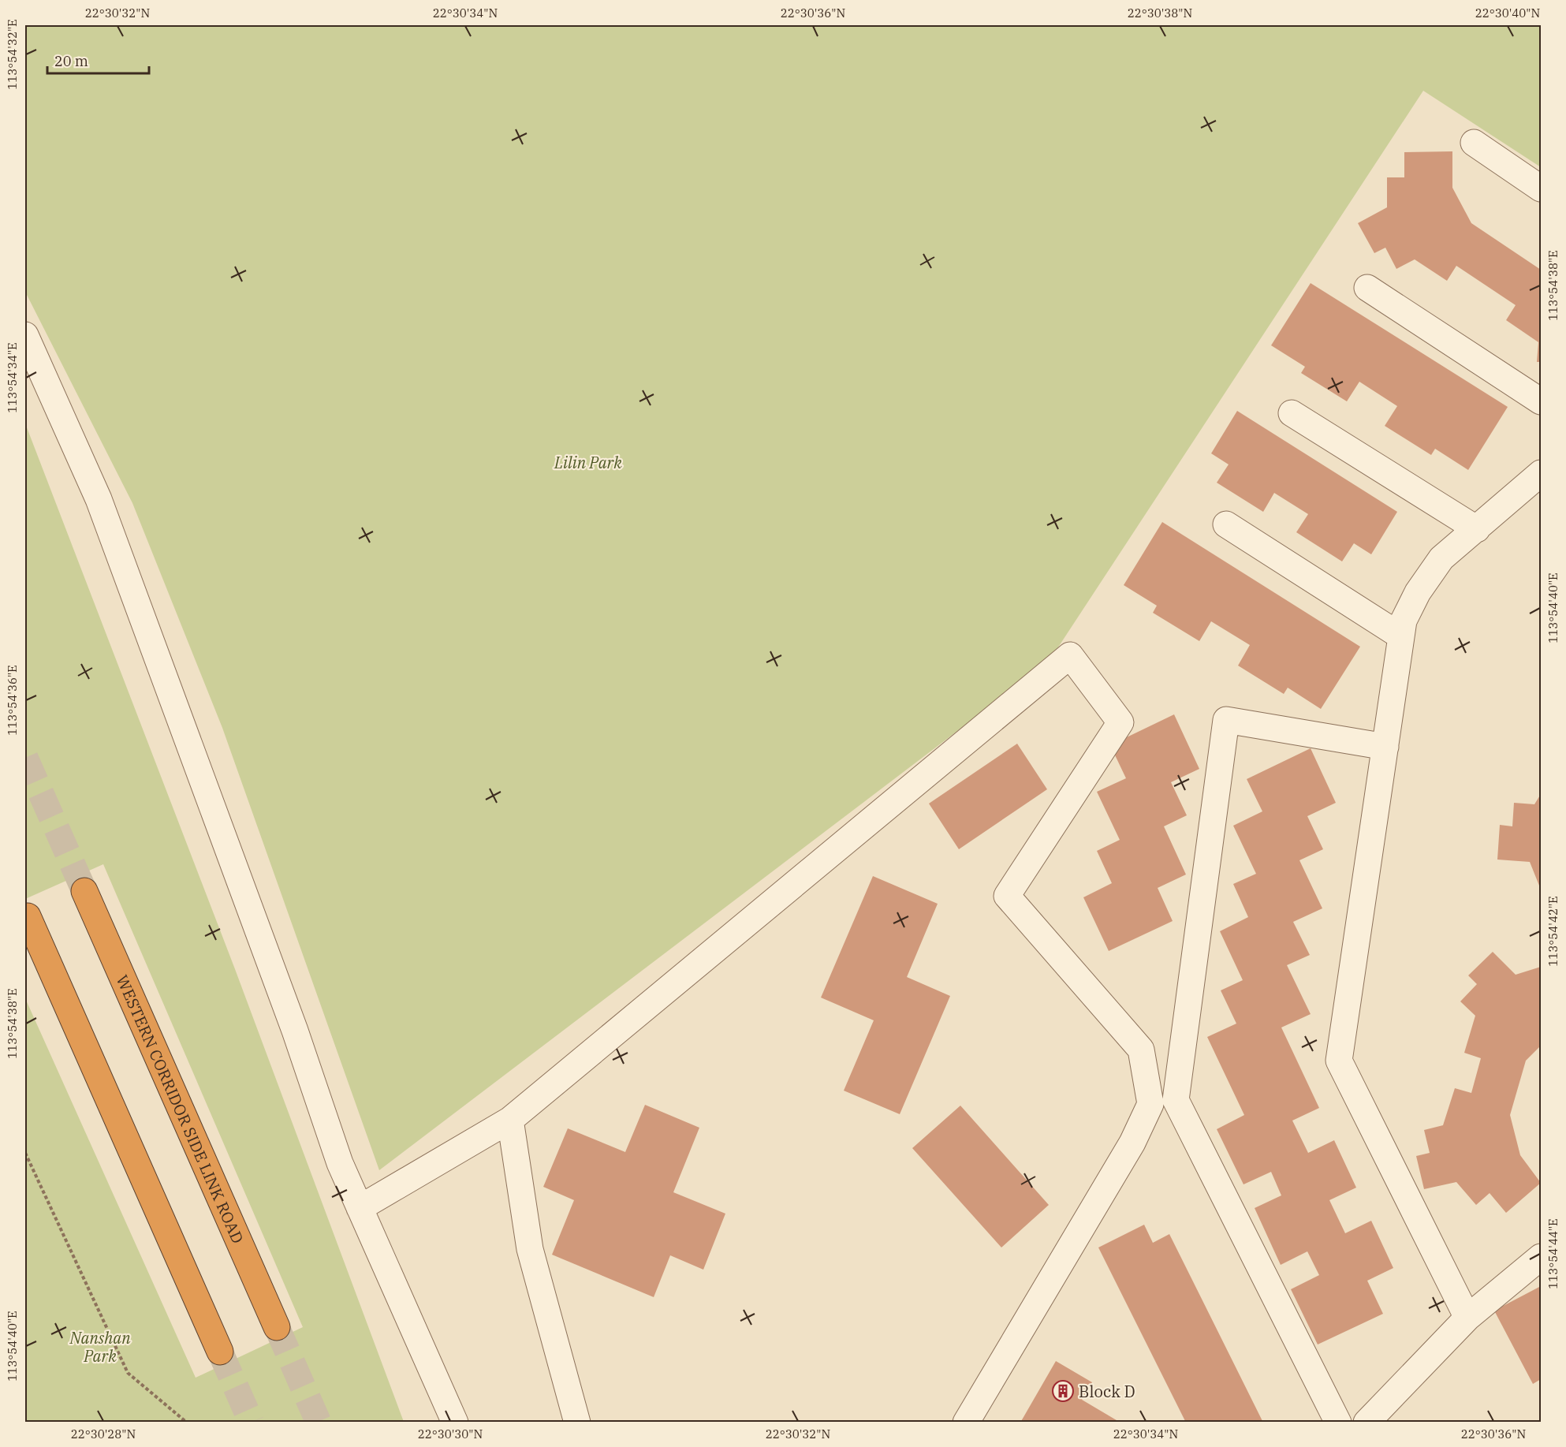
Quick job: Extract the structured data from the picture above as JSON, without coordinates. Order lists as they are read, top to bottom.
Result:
{
  "streets": {
    "highway": ["WESTERN CORRIDOR SIDE LINK ROAD"]
  },
  "parks": ["Lilin Park", "Nanshan Park"],
  "places": {
    "building": ["Block D"]
  },
  "scale_bar": "20 m",
  "coordinates": [
    "22°30'32\"N",
    "22°30'34\"N",
    "22°30'36\"N",
    "22°30'38\"N",
    "22°30'40\"N",
    "113°54'32\"E",
    "113°54'38\"E",
    "113°54'34\"E",
    "113°54'40\"E",
    "113°54'36\"E",
    "113°54'42\"E",
    "113°54'44\"E",
    "22°30'28\"N",
    "22°30'30\"N"
  ]
}
